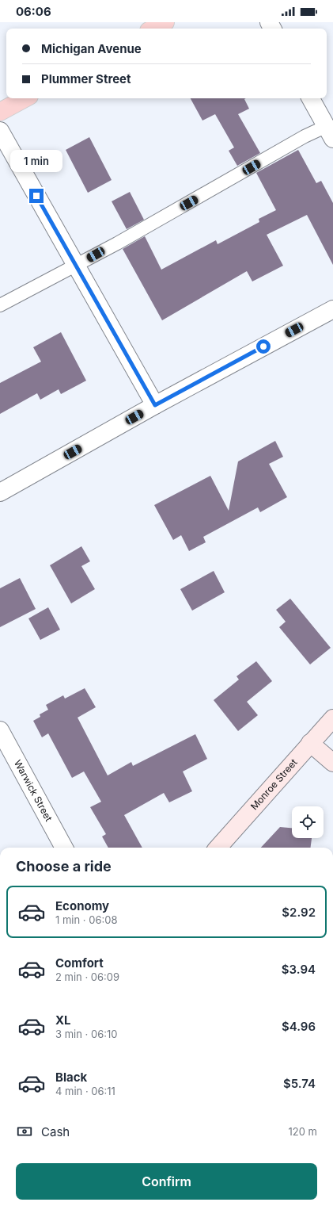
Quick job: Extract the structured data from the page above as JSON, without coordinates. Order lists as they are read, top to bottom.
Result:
{
  "streets": {
    "main road": ["Monroe Street"],
    "street": ["Warwick Street"]
  },
  "page": {
    "status": "06:06",
    "banner": ["Michigan Avenue", "Plummer Street"],
    "bubble": "1 min",
    "heading": "Choose a ride",
    "list": [
      {
        "name": "Economy",
        "note": "1 min · 06:08",
        "value": "$2.92"
      },
      {
        "name": "Comfort",
        "note": "2 min · 06:09",
        "value": "$3.94"
      },
      {
        "name": "XL",
        "note": "3 min · 06:10",
        "value": "$4.96"
      },
      {
        "name": "Black",
        "note": "4 min · 06:11",
        "value": "$5.74"
      }
    ],
    "pay": ["Cash", "120 m"],
    "buttons": "Confirm"
  }
}
